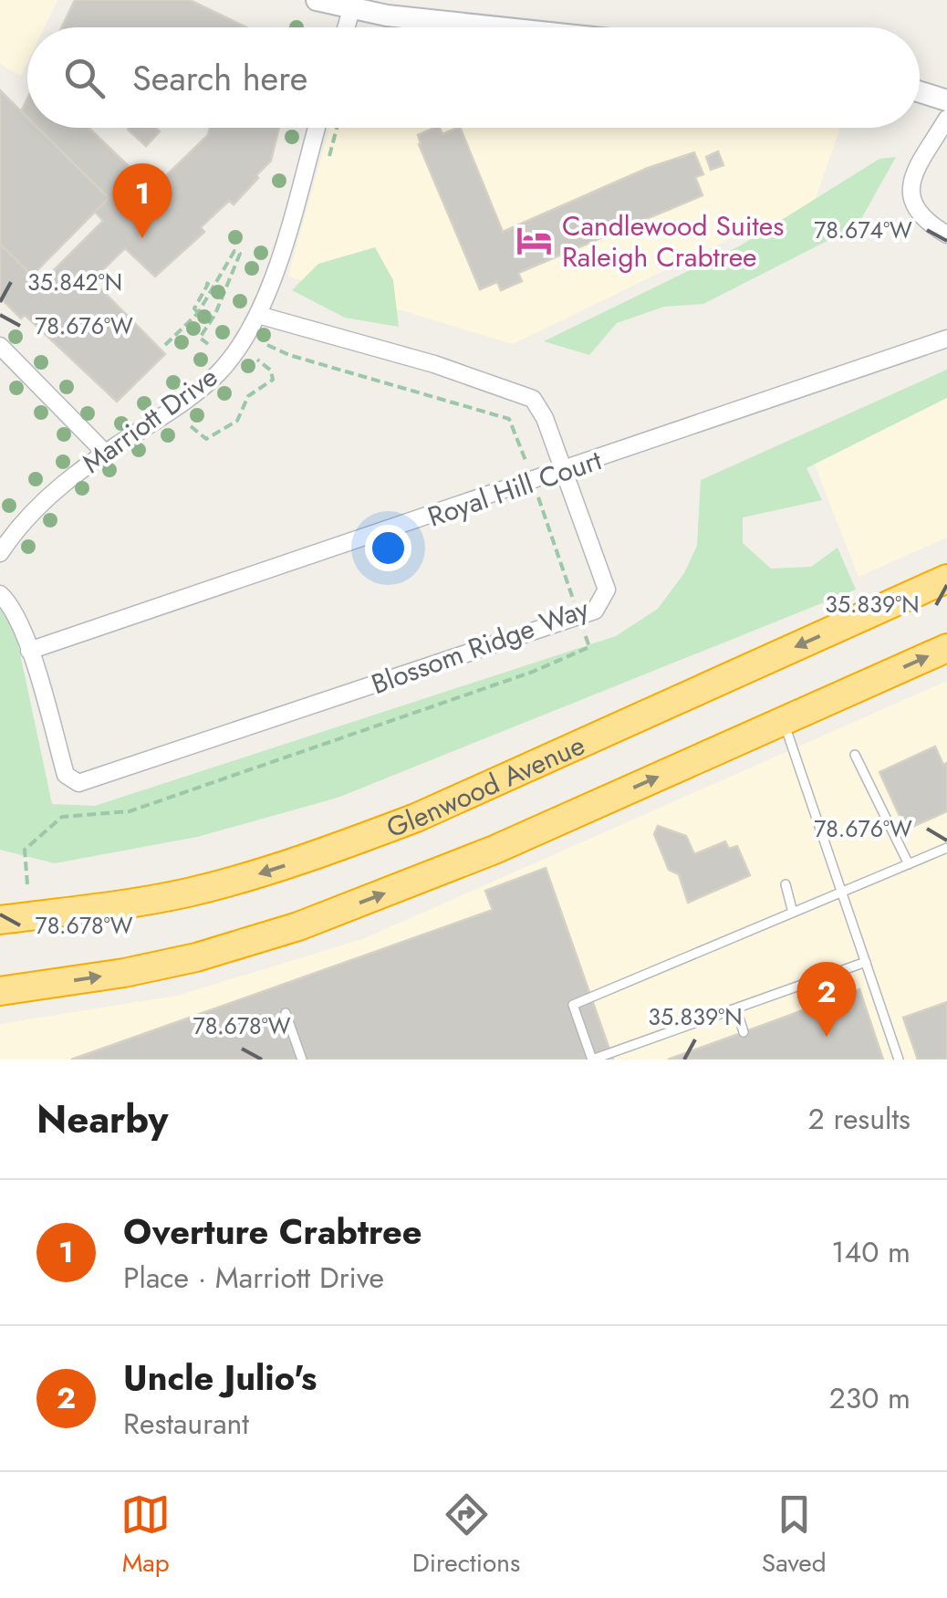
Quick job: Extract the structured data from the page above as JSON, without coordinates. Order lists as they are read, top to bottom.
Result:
{
  "streets": {
    "highway": ["Glenwood Avenue"],
    "street": ["Marriott Drive", "Royal Hill Court", "Blossom Ridge Way"]
  },
  "crossings": [
    ["Marriott Drive", "Blossom Ridge Way"],
    ["Royal Hill Court", "Blossom Ridge Way"]
  ],
  "places": {
    "hotel": ["Candlewood Suites Raleigh Crabtree"]
  },
  "page": {
    "search": "Search here",
    "pins": ["1", "2"],
    "heading": ["Nearby", "2 results"],
    "list": [
      {
        "mark": "1",
        "name": "Overture Crabtree",
        "note": "Place · Marriott Drive",
        "value": "140 m"
      },
      {
        "mark": "2",
        "name": "Uncle Julio's",
        "note": "Restaurant",
        "value": "230 m"
      }
    ],
    "nav": ["Map", "Directions", "Saved"]
  },
  "coordinates": [
    "78.674°W",
    "35.842°N",
    "78.676°W",
    "35.839°N",
    "78.678°W"
  ]
}
